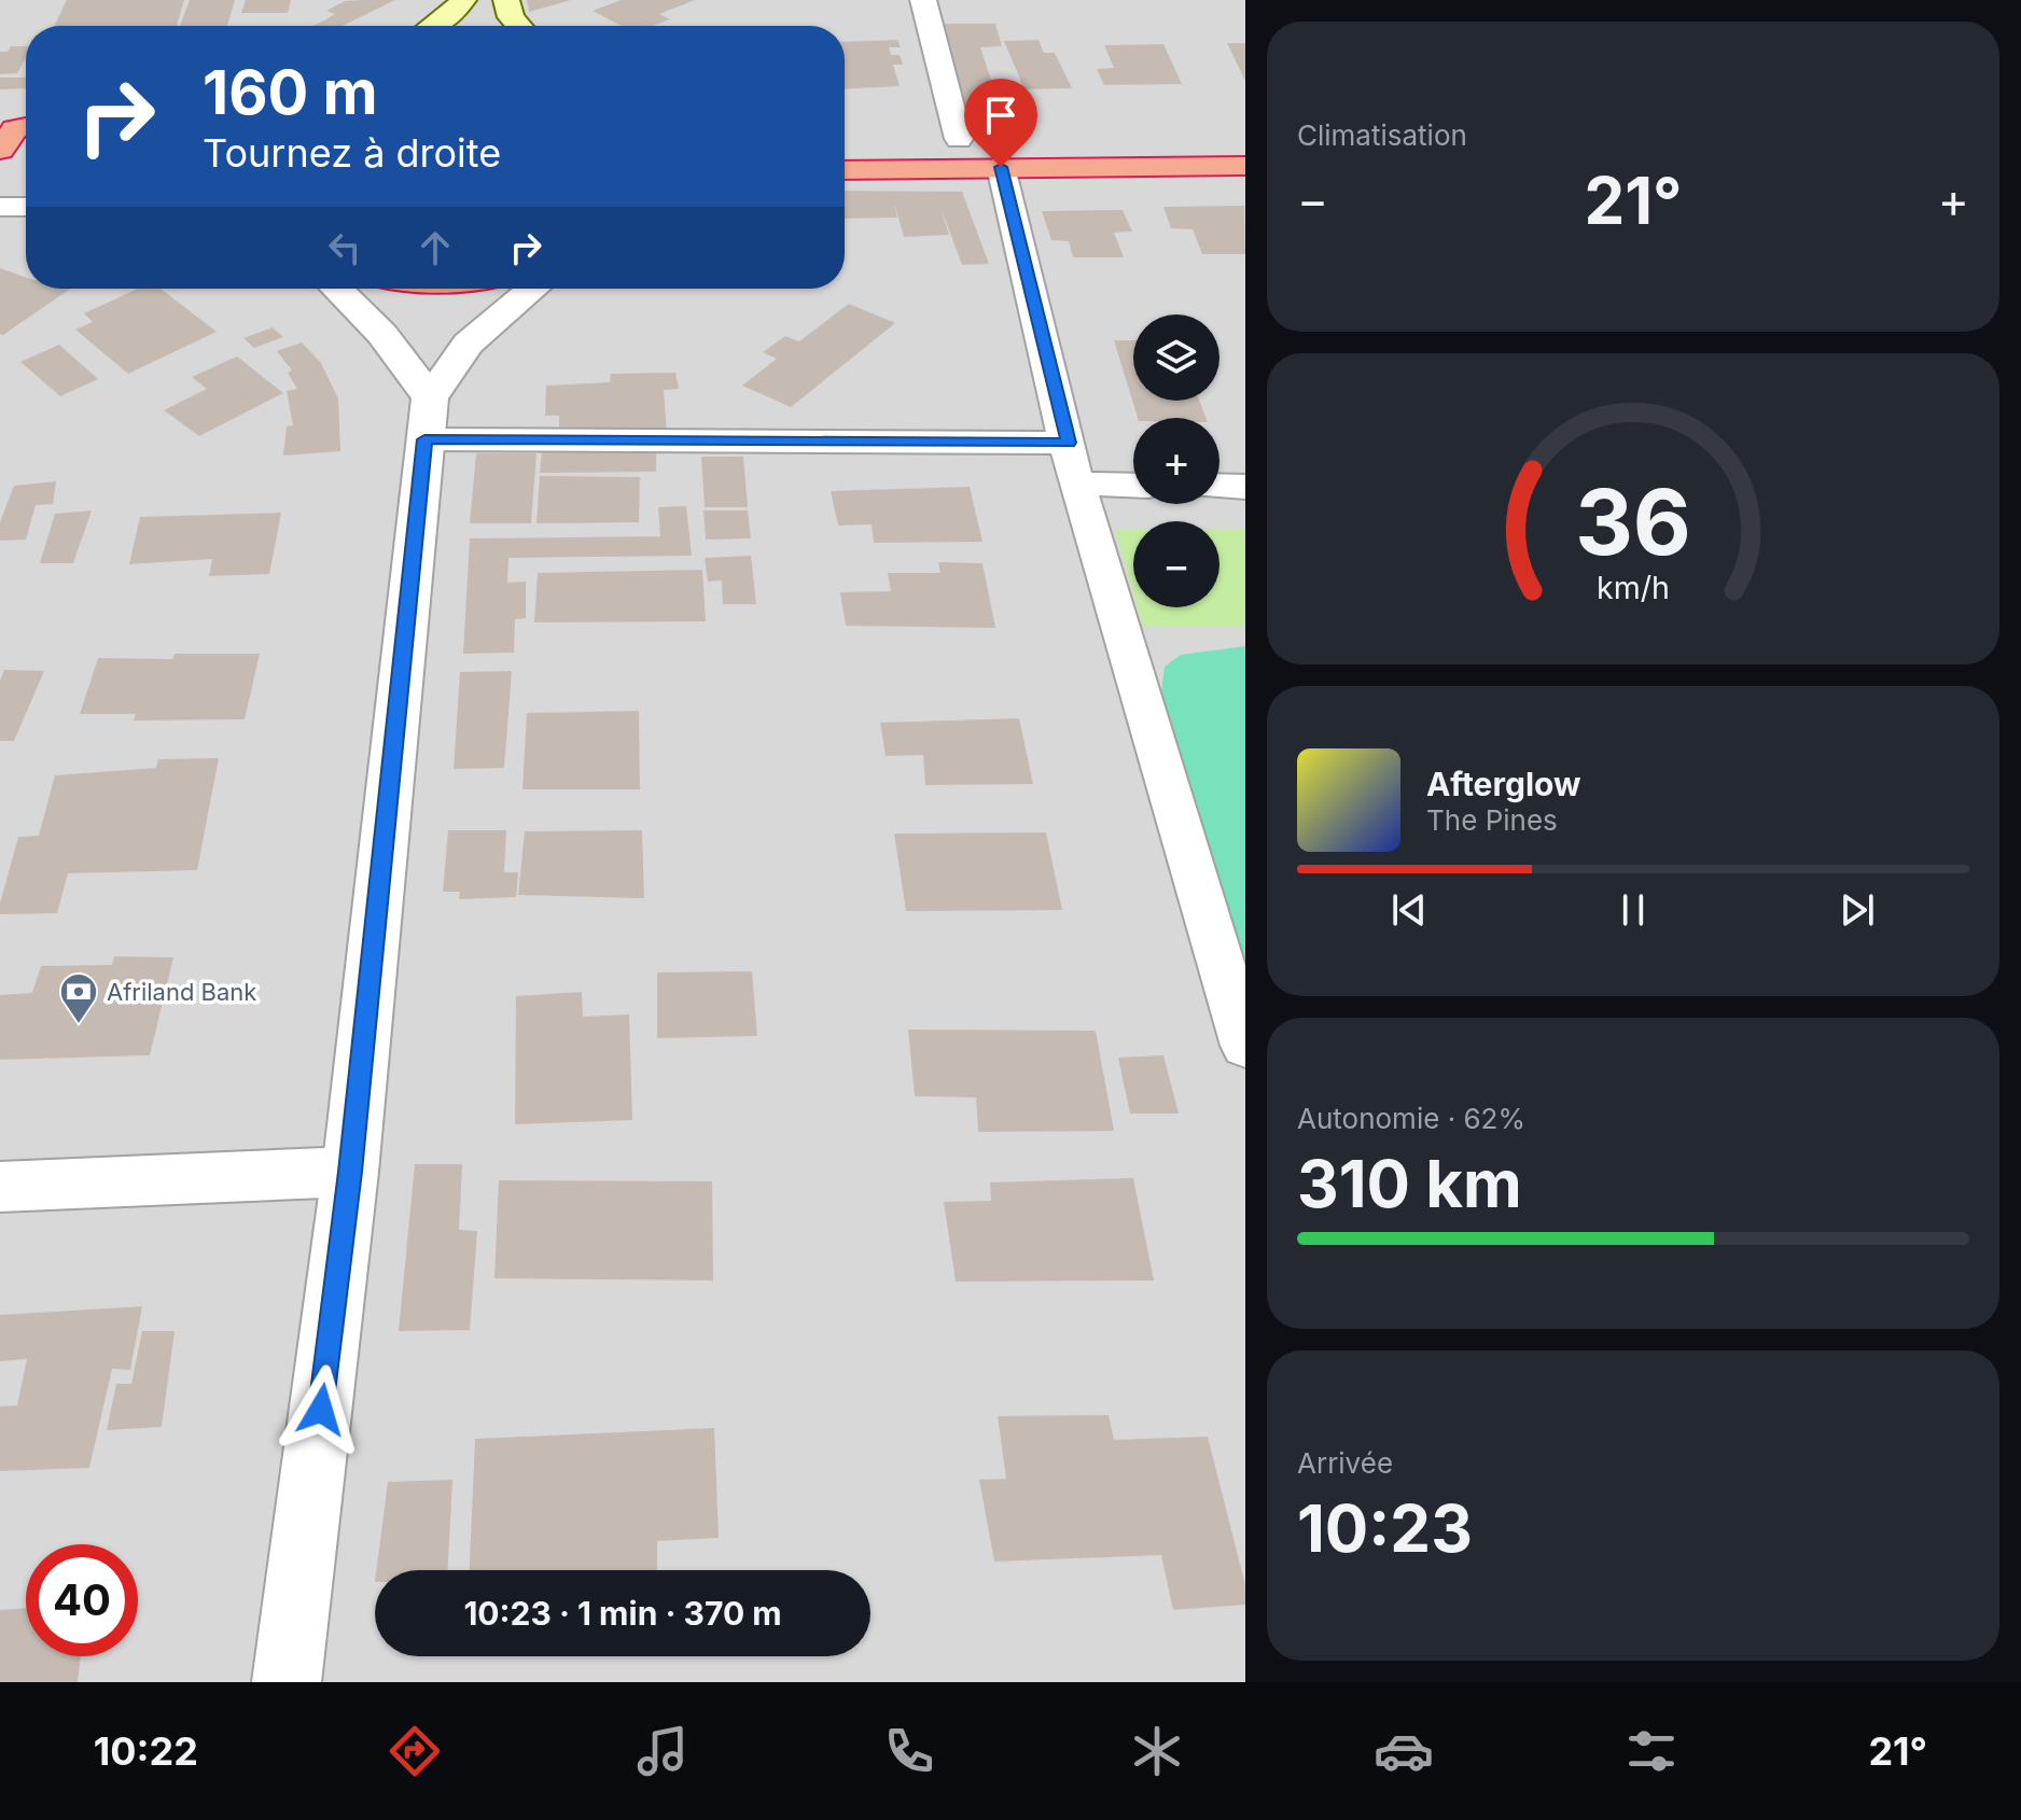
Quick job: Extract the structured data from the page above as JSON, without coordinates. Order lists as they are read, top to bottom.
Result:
{
  "places": {
    "bank": ["Afriland Bank"]
  },
  "page": {
    "tile": [
      "Climatisation",
      ["Autonomie · 62%", "310 km"],
      ["Arrivée", "10:23"]
    ],
    "turn": ["160 m", "Tournez à droite"],
    "heat": ["−", "21°", "+"],
    "map_buttons": ["+", "−"],
    "song": ["Afterglow", "The Pines"],
    "limit": "40",
    "trip": "10:23 · 1 min · 370 m",
    "tabs": ["10:22", "21°"],
    "gauge": ["36", "km/h"]
  }
}
